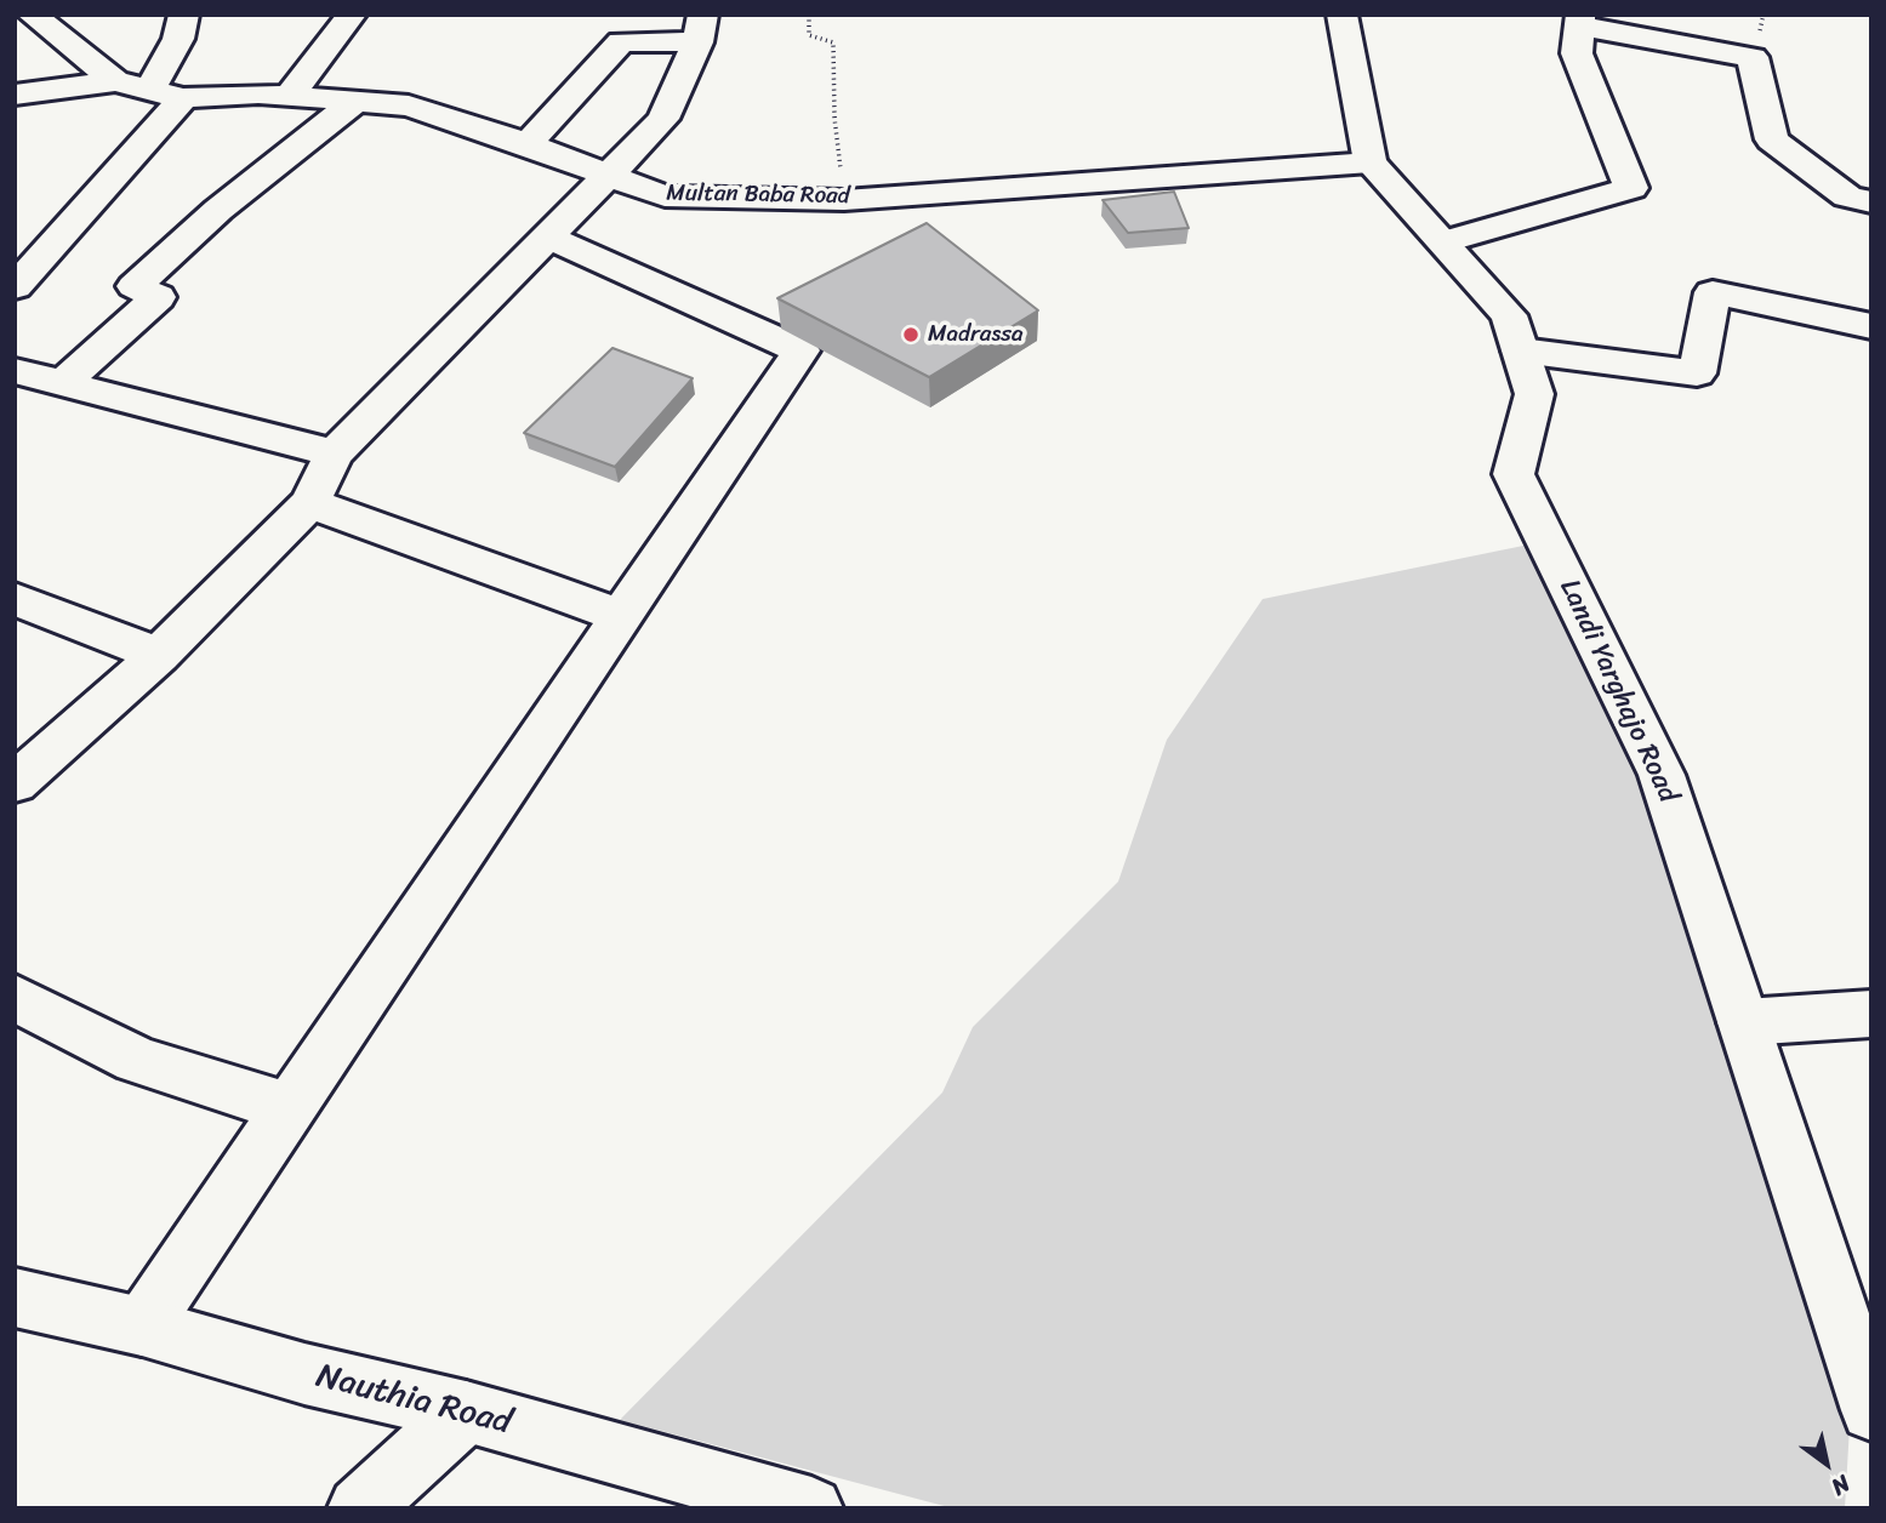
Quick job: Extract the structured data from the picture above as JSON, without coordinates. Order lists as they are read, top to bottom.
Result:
{
  "streets": {
    "street": ["Multan Baba Road", "Landi Yarghajo Road", "Nauthia Road"]
  },
  "crossings": [
    ["Multan Baba Road", "Landi Yarghajo Road"]
  ],
  "places": ["Madrassa"],
  "north": "bottom right"
}
